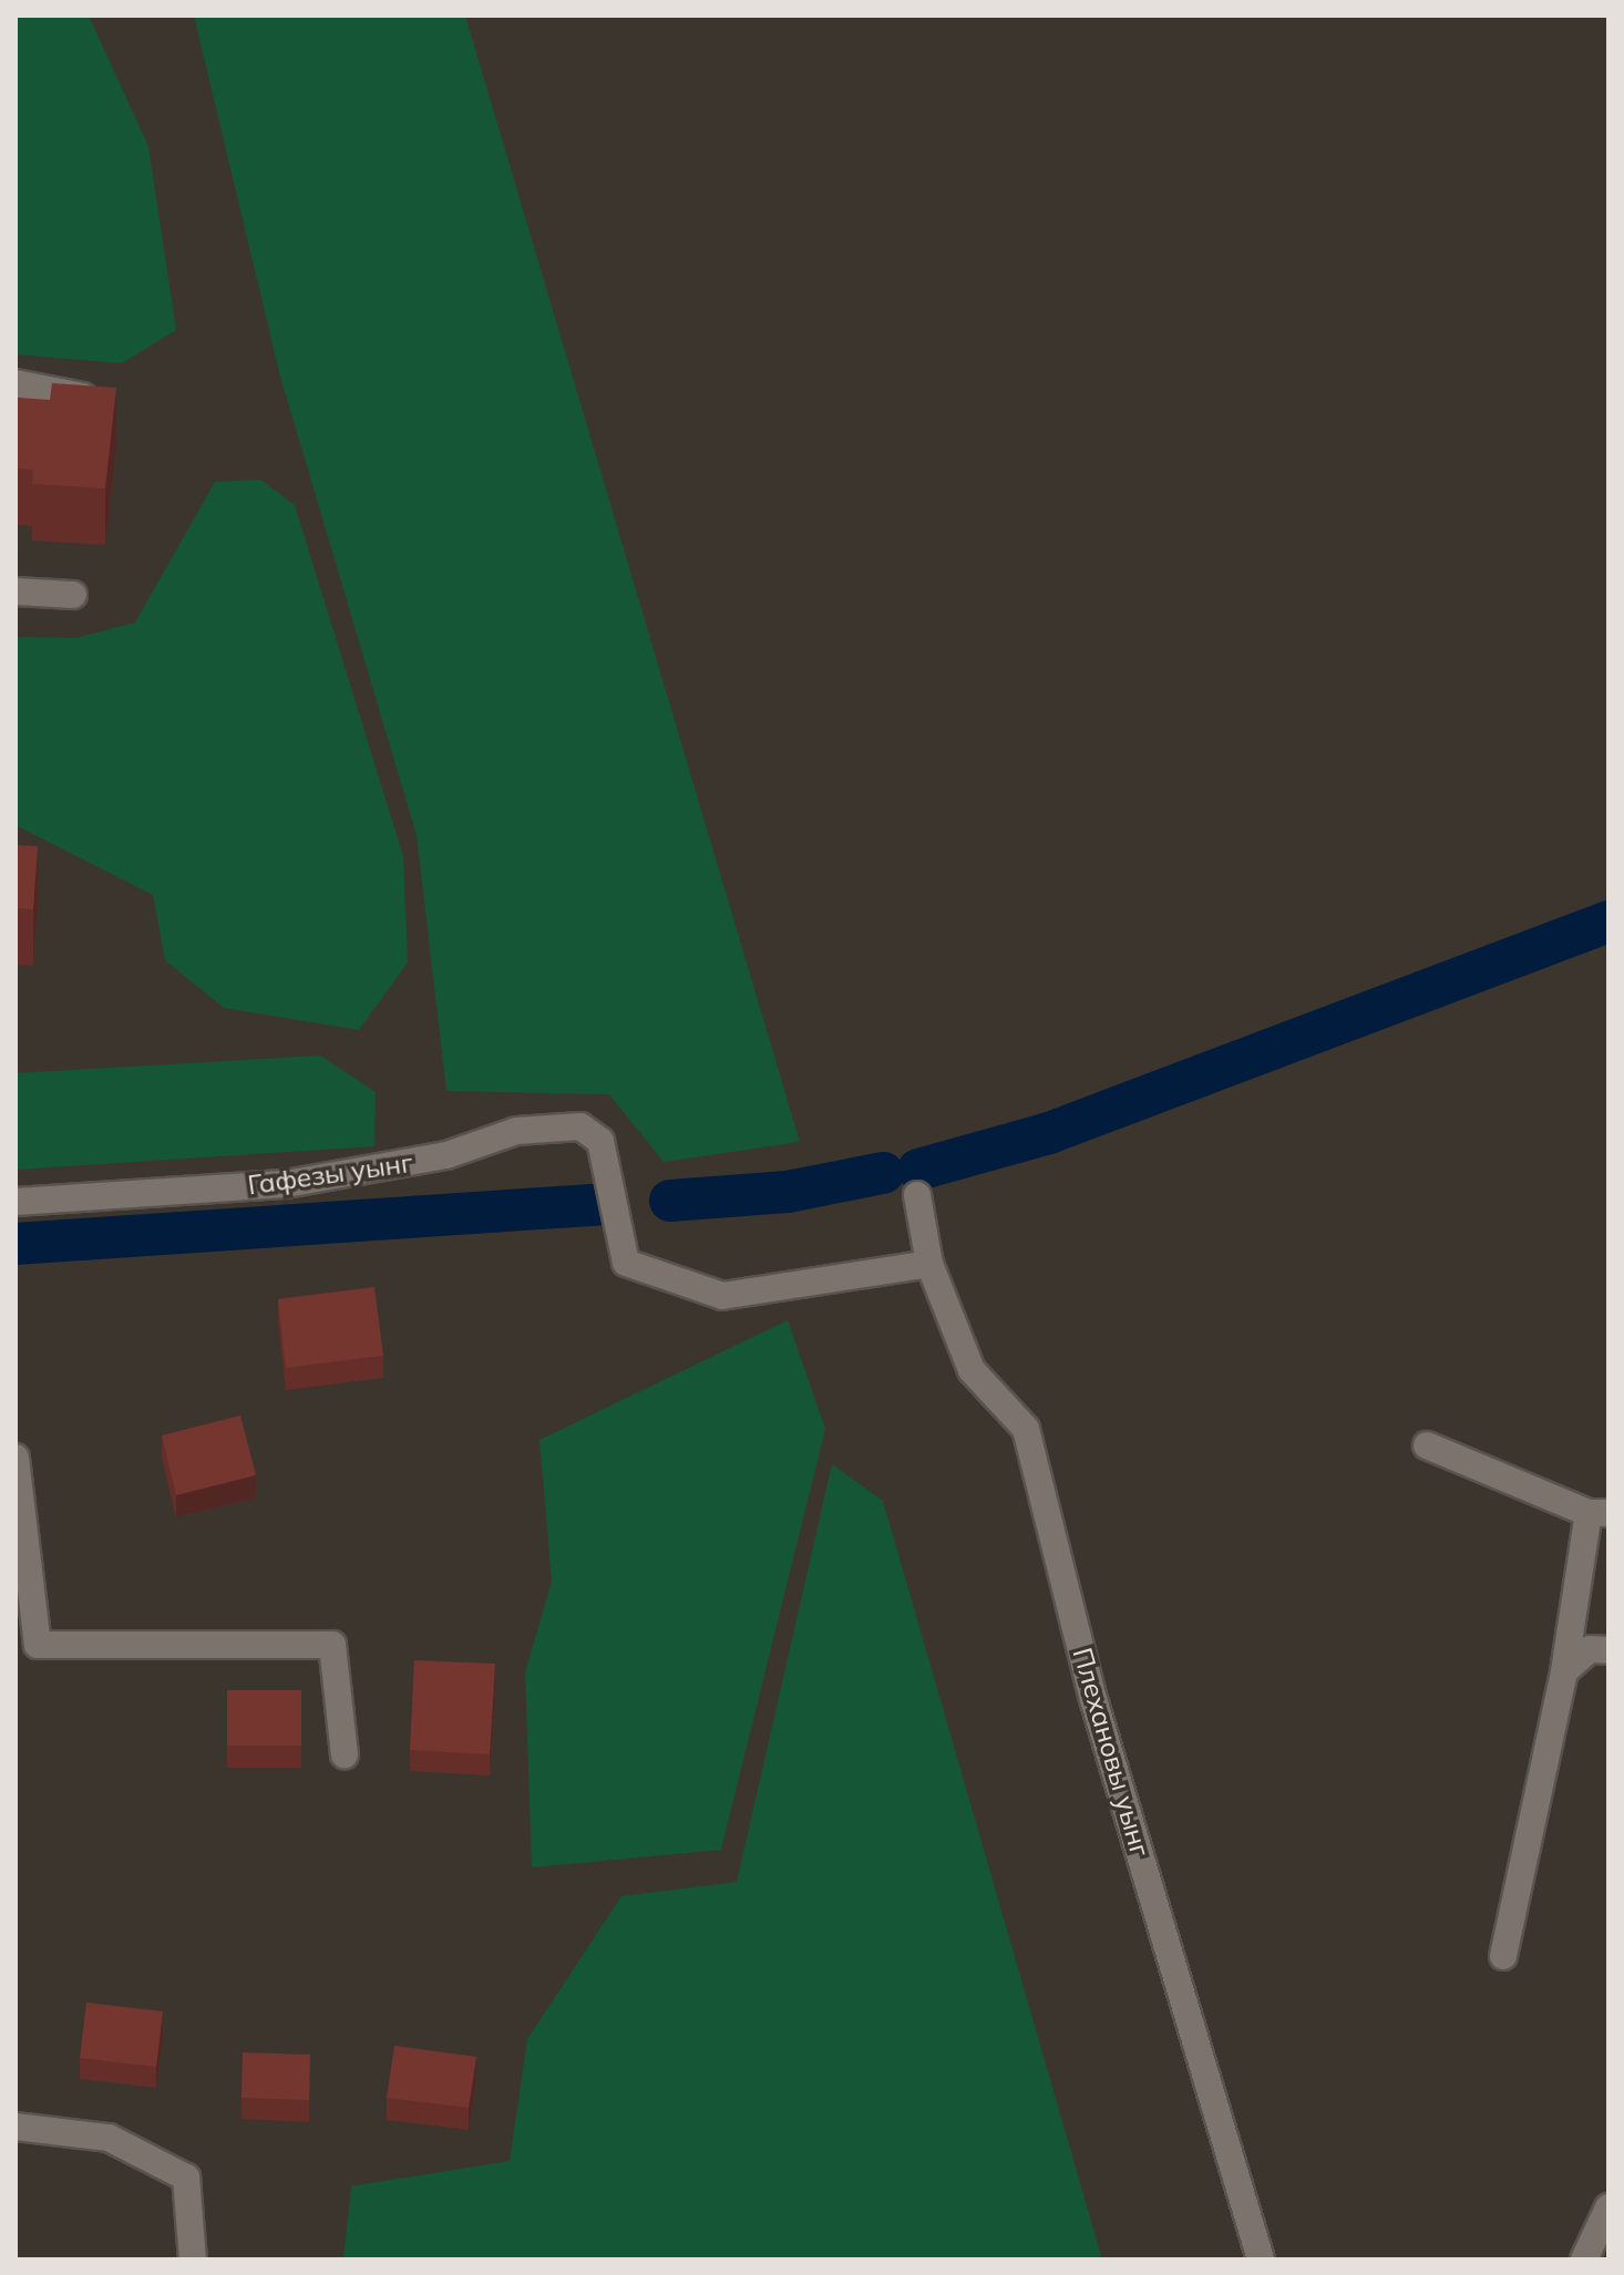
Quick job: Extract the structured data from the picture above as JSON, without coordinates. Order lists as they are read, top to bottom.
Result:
{
  "streets": {
    "street": ["Гафезы уынг", "Плехановы уынг"]
  },
  "crossings": [
    ["Гафезы уынг", "Плехановы уынг"]
  ]
}
